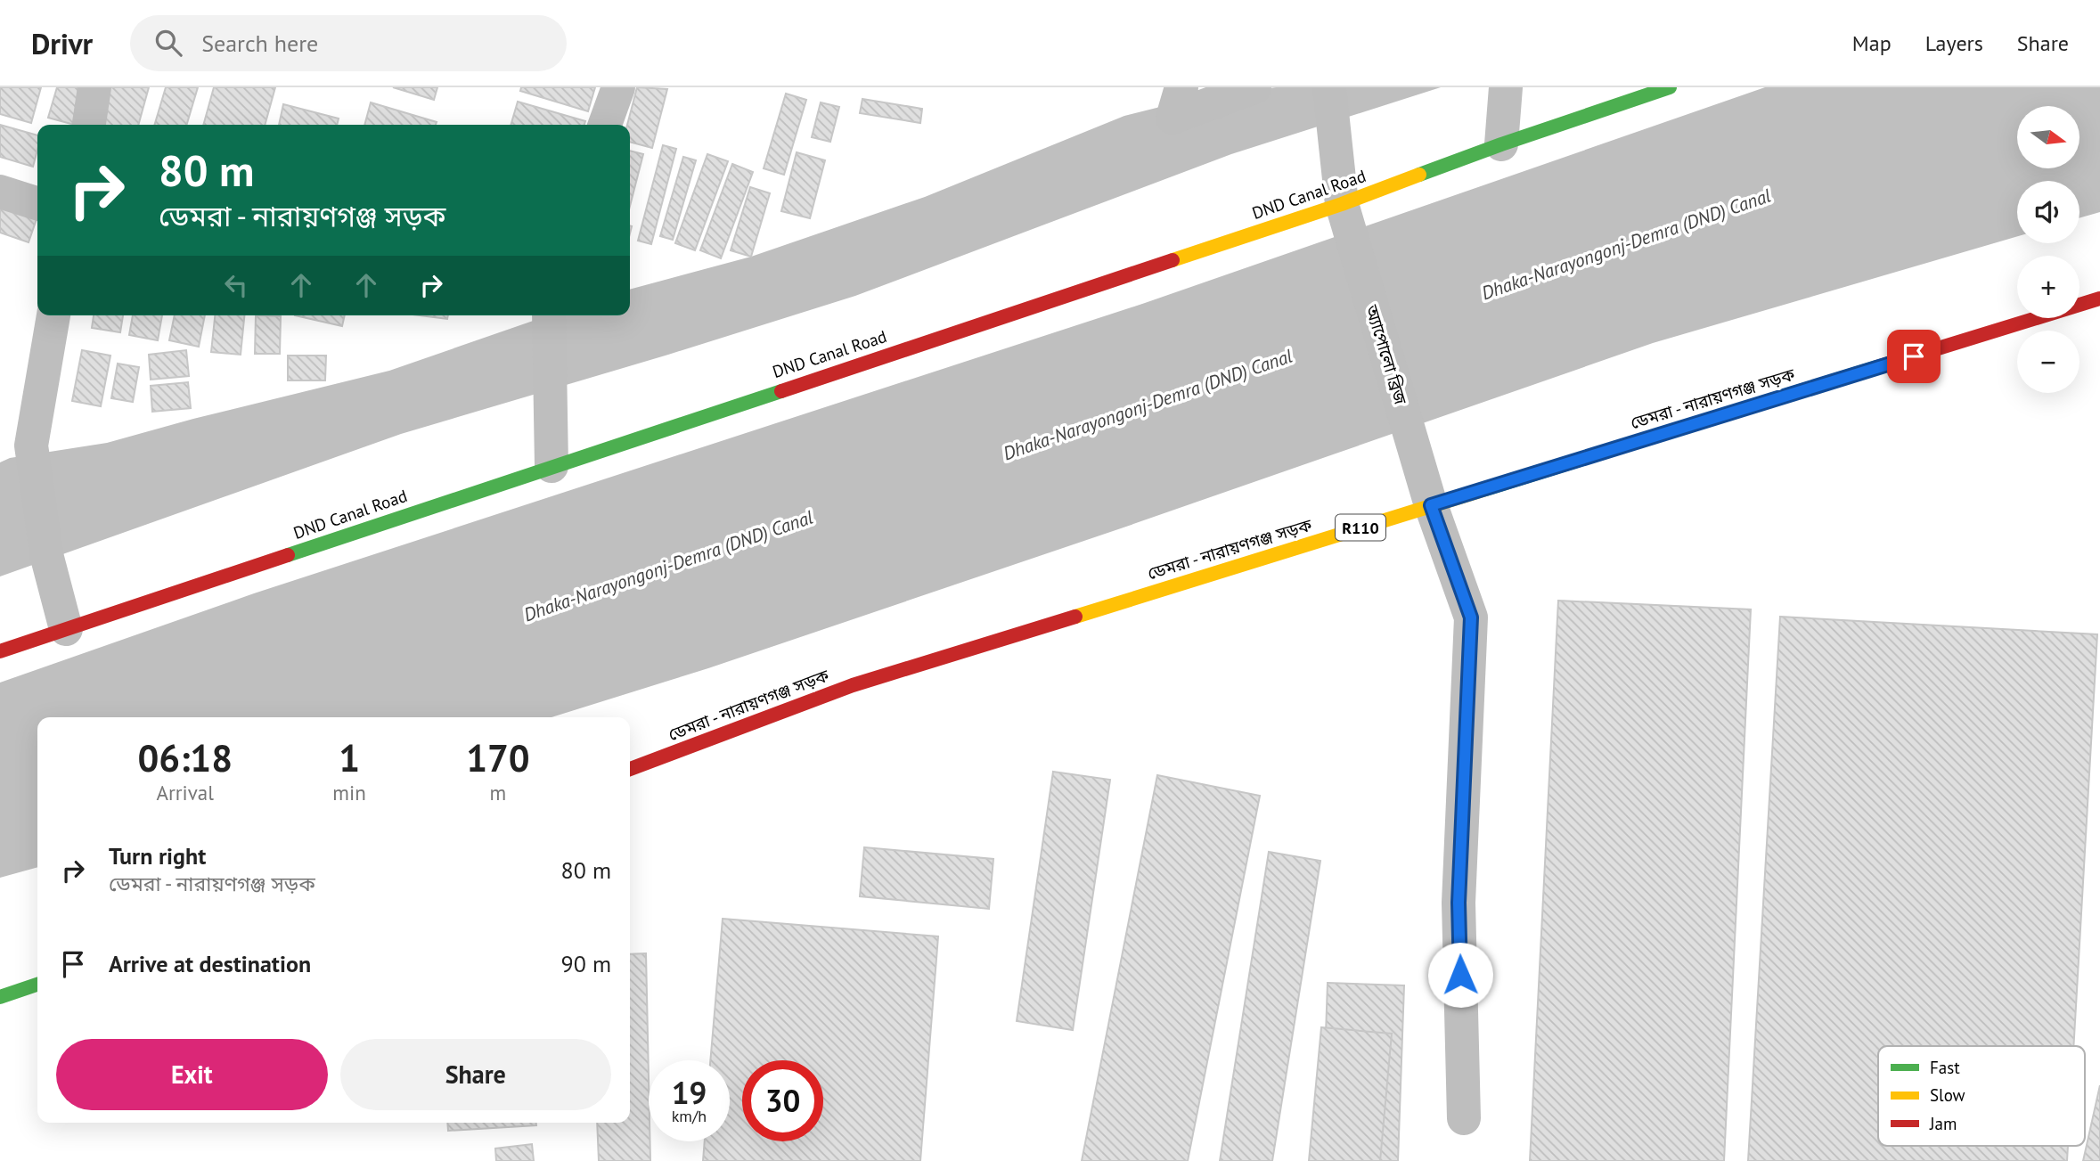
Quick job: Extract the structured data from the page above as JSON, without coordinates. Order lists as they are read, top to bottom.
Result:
{
  "streets": {
    "street": [
      "DND Canal Road",
      "অ্যাপোলো ব্রিজ",
      "ডেমরা - নারায়ণগঞ্জ সড়ক",
      "R110"
    ]
  },
  "crossings": [
    ["DND Canal Road", "অ্যাপোলো ব্রিজ"],
    ["অ্যাপোলো ব্রিজ", "ডেমরা - নারায়ণগঞ্জ সড়ক"]
  ],
  "water": ["Dhaka-Narayongonj-Demra (DND) Canal"],
  "legend": ["Fast", "Slow", "Jam"],
  "north": "right",
  "page": {
    "header": "Drivr",
    "search": "Search here",
    "nav": ["Map", "Layers", "Share"],
    "map_buttons": ["+", "−"],
    "turn": ["80 m", "ডেমরা - নারায়ণগঞ্জ সড়ক"],
    "eta": [
      "06:18",
      "Arrival",
      "1",
      "min",
      "170",
      "m"
    ],
    "list": [
      {
        "name": "Turn right",
        "note": "ডেমরা - নারায়ণগঞ্জ সড়ক",
        "value": "80 m"
      },
      {
        "name": "Arrive at destination",
        "value": "90 m"
      }
    ],
    "buttons": ["Exit", "Share"],
    "speed": "19 km/h",
    "limit": "30"
  }
}
